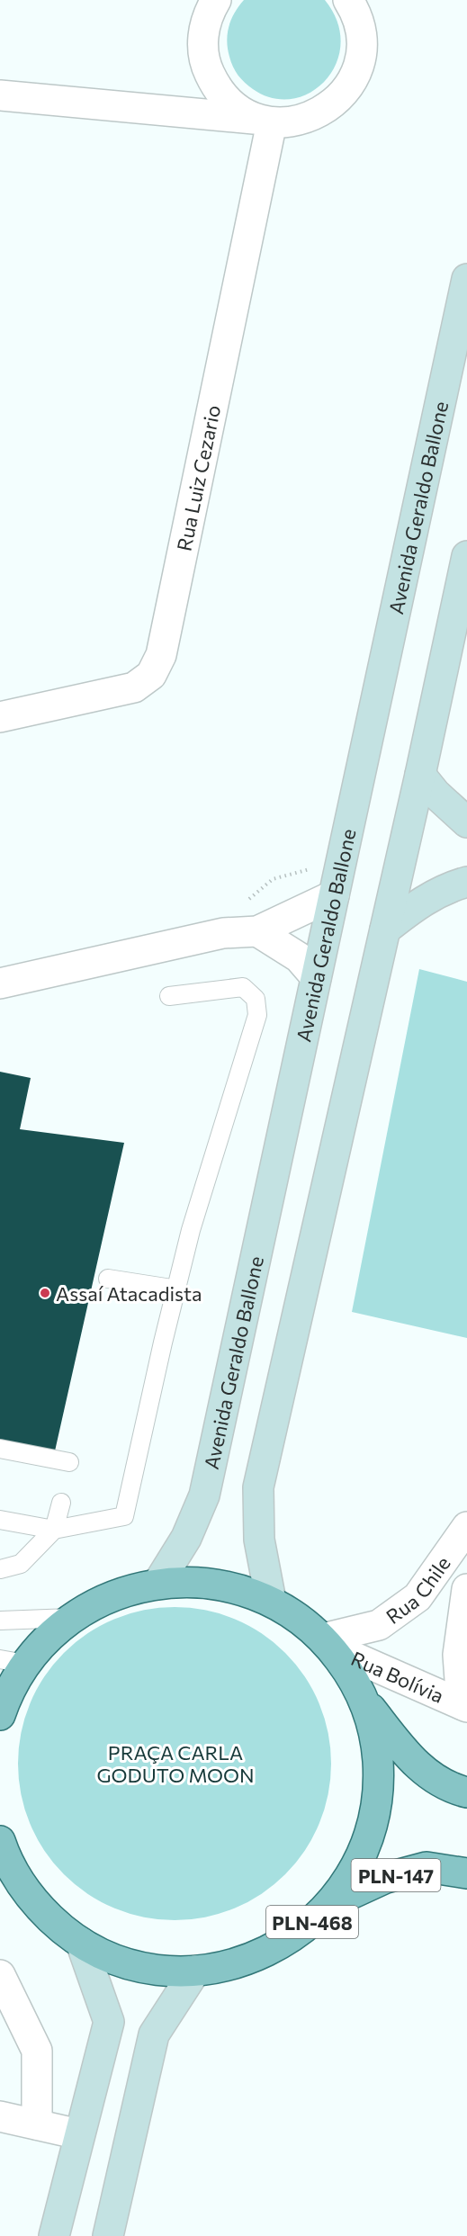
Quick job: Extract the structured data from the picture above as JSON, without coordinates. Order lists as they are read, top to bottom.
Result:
{
  "streets": {
    "main road": ["PLN-147", "PLN-468"],
    "street": [
      "Rua Luiz Cezario",
      "Avenida Geraldo Ballone",
      "Rua Chile",
      "Rua Bolívia"
    ]
  },
  "crossings": [
    ["Avenida Geraldo Ballone", "PLN-468"],
    ["Rua Chile", "Rua Bolívia"],
    ["Rua Chile", "PLN-468"],
    ["Rua Bolívia", "PLN-468"],
    ["PLN-147", "PLN-468"]
  ],
  "parks": ["PRAÇA CARLA GODUTO MOON"],
  "places": ["Assaí Atacadista"]
}
